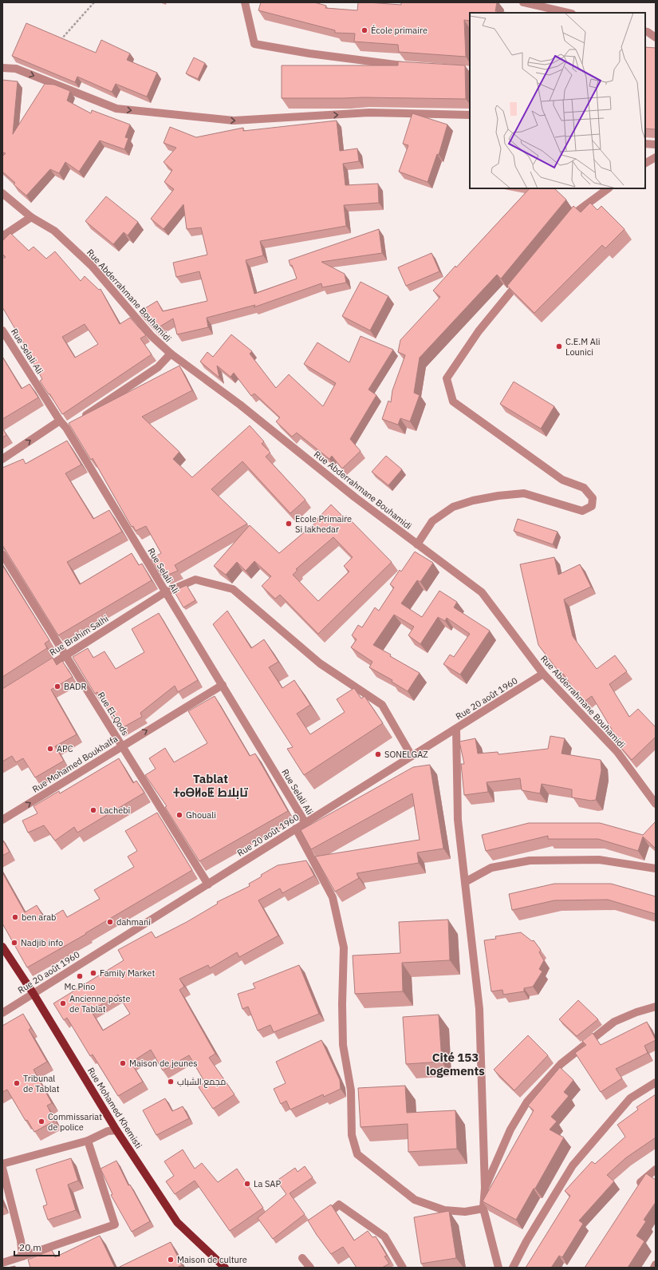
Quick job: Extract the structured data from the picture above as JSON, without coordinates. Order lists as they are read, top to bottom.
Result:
{
  "streets": {
    "main road": ["Rue Mohamed Khemisti"],
    "street": [
      "Rue Abderrahmane Bouhamidi",
      "Rue Selali Ali",
      "Rue Brahim Salhi",
      "Rue 20 août 1960",
      "Rue El-Qods",
      "Rue Mohamed Boukhalfa"
    ]
  },
  "crossings": [
    ["Rue Abderrahmane Bouhamidi", "Rue 20 août 1960"],
    ["Rue Selali Ali", "Rue Brahim Salhi"],
    ["Rue Selali Ali", "Rue 20 août 1960"],
    ["Rue Selali Ali", "Rue Mohamed Boukhalfa"],
    ["Rue Brahim Salhi", "Rue 20 août 1960"],
    ["Rue Brahim Salhi", "Rue El-Qods"],
    ["Rue 20 août 1960", "Rue El-Qods"],
    ["Rue 20 août 1960", "Rue Mohamed Khemisti"],
    ["Rue El-Qods", "Rue Mohamed Boukhalfa"]
  ],
  "one_way": ["Rue Mohamed Boukhalfa"],
  "districts": ["Tablat ⵜⴰⴱⵍⴰⵟ تابلاط", "Cité 153 logements"],
  "places": [
    "École primaire",
    "C.E.M Ali Lounici",
    "Ecole Primaire Si lakhedar",
    "BADR",
    "APC",
    "SONELGAZ",
    "Lachebi",
    "Ghouali",
    "ben arab",
    "dahmani",
    "Nadjib info",
    "Family Market",
    "Mc Pino",
    "Ancienne poste de Tablat",
    "Maison de jeunes",
    "مجمع الشباب",
    "Tribunal de Tablat",
    "Commissariat de police",
    "La SAP",
    "Maison de culture"
  ],
  "scale_bar": "20 m"
}
